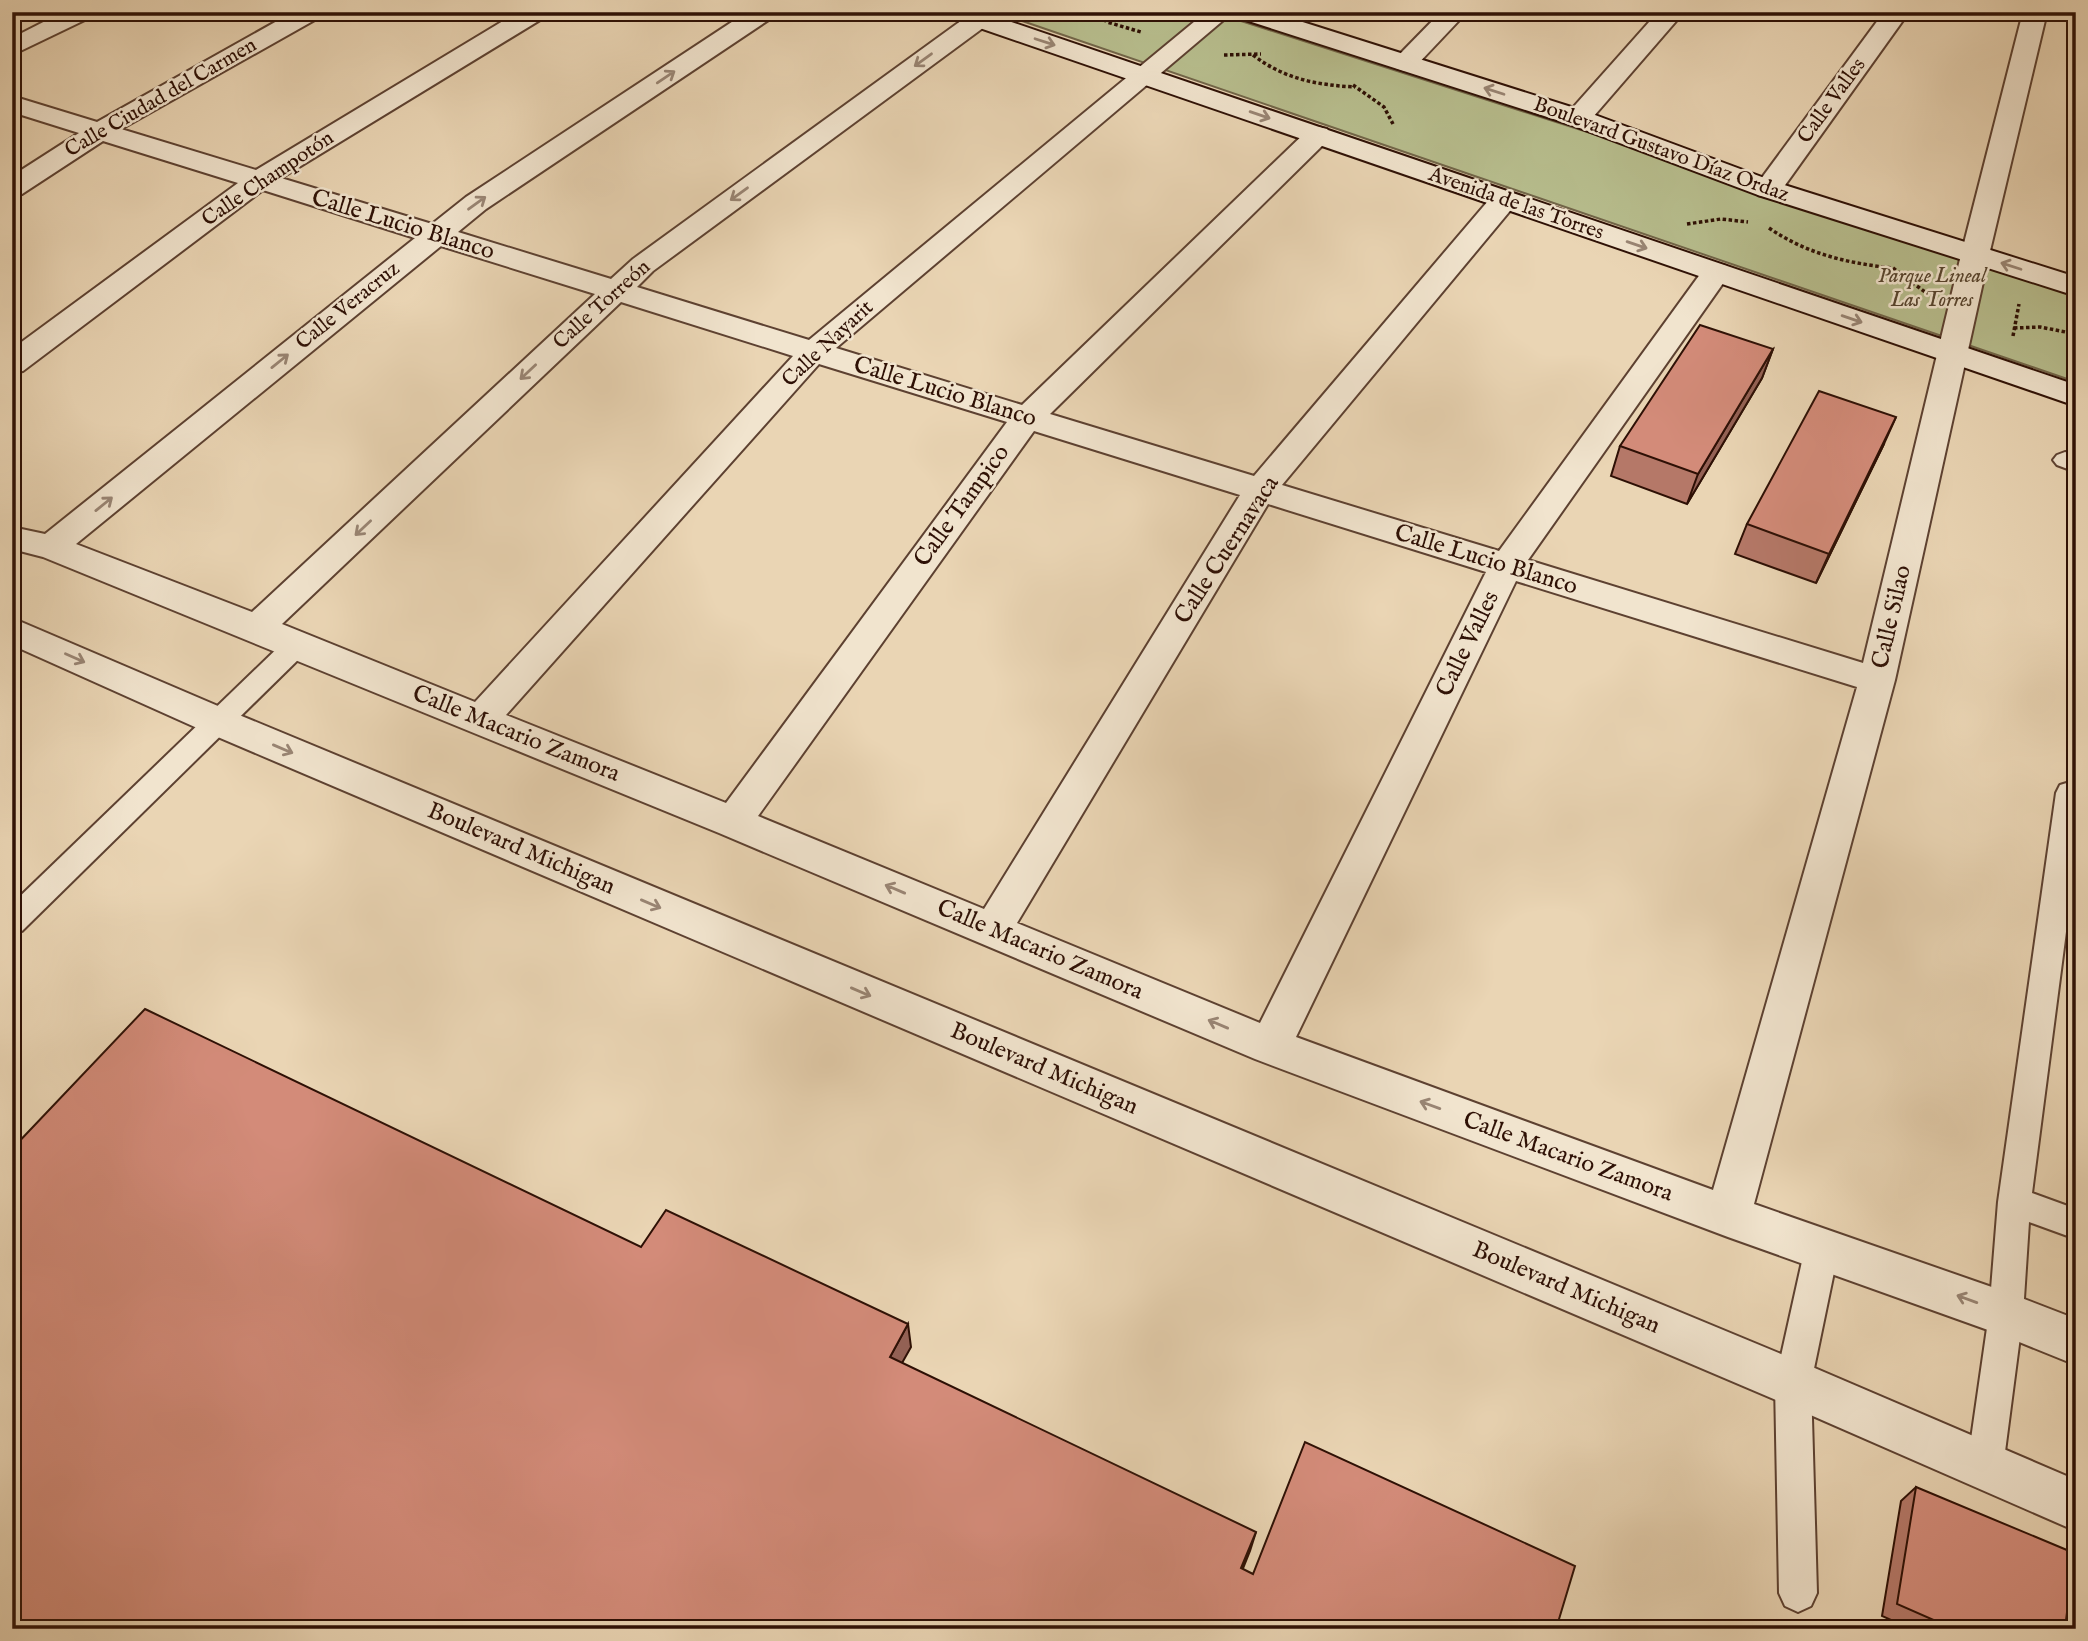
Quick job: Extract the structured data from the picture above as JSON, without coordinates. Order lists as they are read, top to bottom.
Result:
{
  "streets": {
    "street": [
      "Calle Ciudad del Carmen",
      "Calle Valles",
      "Boulevard Gustavo Díaz Ordaz",
      "Calle Champotón",
      "Avenida de las Torres",
      "Calle Lucio Blanco",
      "Calle Torreón",
      "Calle Veracruz",
      "Calle Nayarit",
      "Calle Tampico",
      "Calle Cuernavaca",
      "Calle Silao",
      "Calle Macario Zamora",
      "Boulevard Michigan"
    ]
  },
  "crossings": [
    ["Calle Ciudad del Carmen", "Calle Lucio Blanco"],
    ["Calle Valles", "Boulevard Gustavo Díaz Ordaz"],
    ["Calle Valles", "Avenida de las Torres"],
    ["Calle Valles", "Calle Lucio Blanco"],
    ["Calle Valles", "Calle Macario Zamora"],
    ["Boulevard Gustavo Díaz Ordaz", "Calle Silao"],
    ["Calle Champotón", "Calle Lucio Blanco"],
    ["Avenida de las Torres", "Calle Torreón"],
    ["Avenida de las Torres", "Calle Nayarit"],
    ["Avenida de las Torres", "Calle Tampico"],
    ["Avenida de las Torres", "Calle Cuernavaca"],
    ["Avenida de las Torres", "Calle Silao"],
    ["Calle Lucio Blanco", "Calle Torreón"],
    ["Calle Lucio Blanco", "Calle Veracruz"],
    ["Calle Lucio Blanco", "Calle Nayarit"],
    ["Calle Lucio Blanco", "Calle Tampico"],
    ["Calle Lucio Blanco", "Calle Cuernavaca"],
    ["Calle Lucio Blanco", "Calle Silao"],
    ["Calle Torreón", "Calle Macario Zamora"],
    ["Calle Veracruz", "Calle Macario Zamora"],
    ["Calle Nayarit", "Calle Macario Zamora"],
    ["Calle Tampico", "Calle Macario Zamora"],
    ["Calle Cuernavaca", "Calle Macario Zamora"],
    ["Calle Silao", "Calle Macario Zamora"]
  ],
  "one_way": [
    "Avenida de las Torres",
    "Calle Torreón",
    "Calle Veracruz",
    "Calle Macario Zamora",
    "Boulevard Michigan"
  ],
  "parks": ["Parque Lineal Las Torres"]
}
